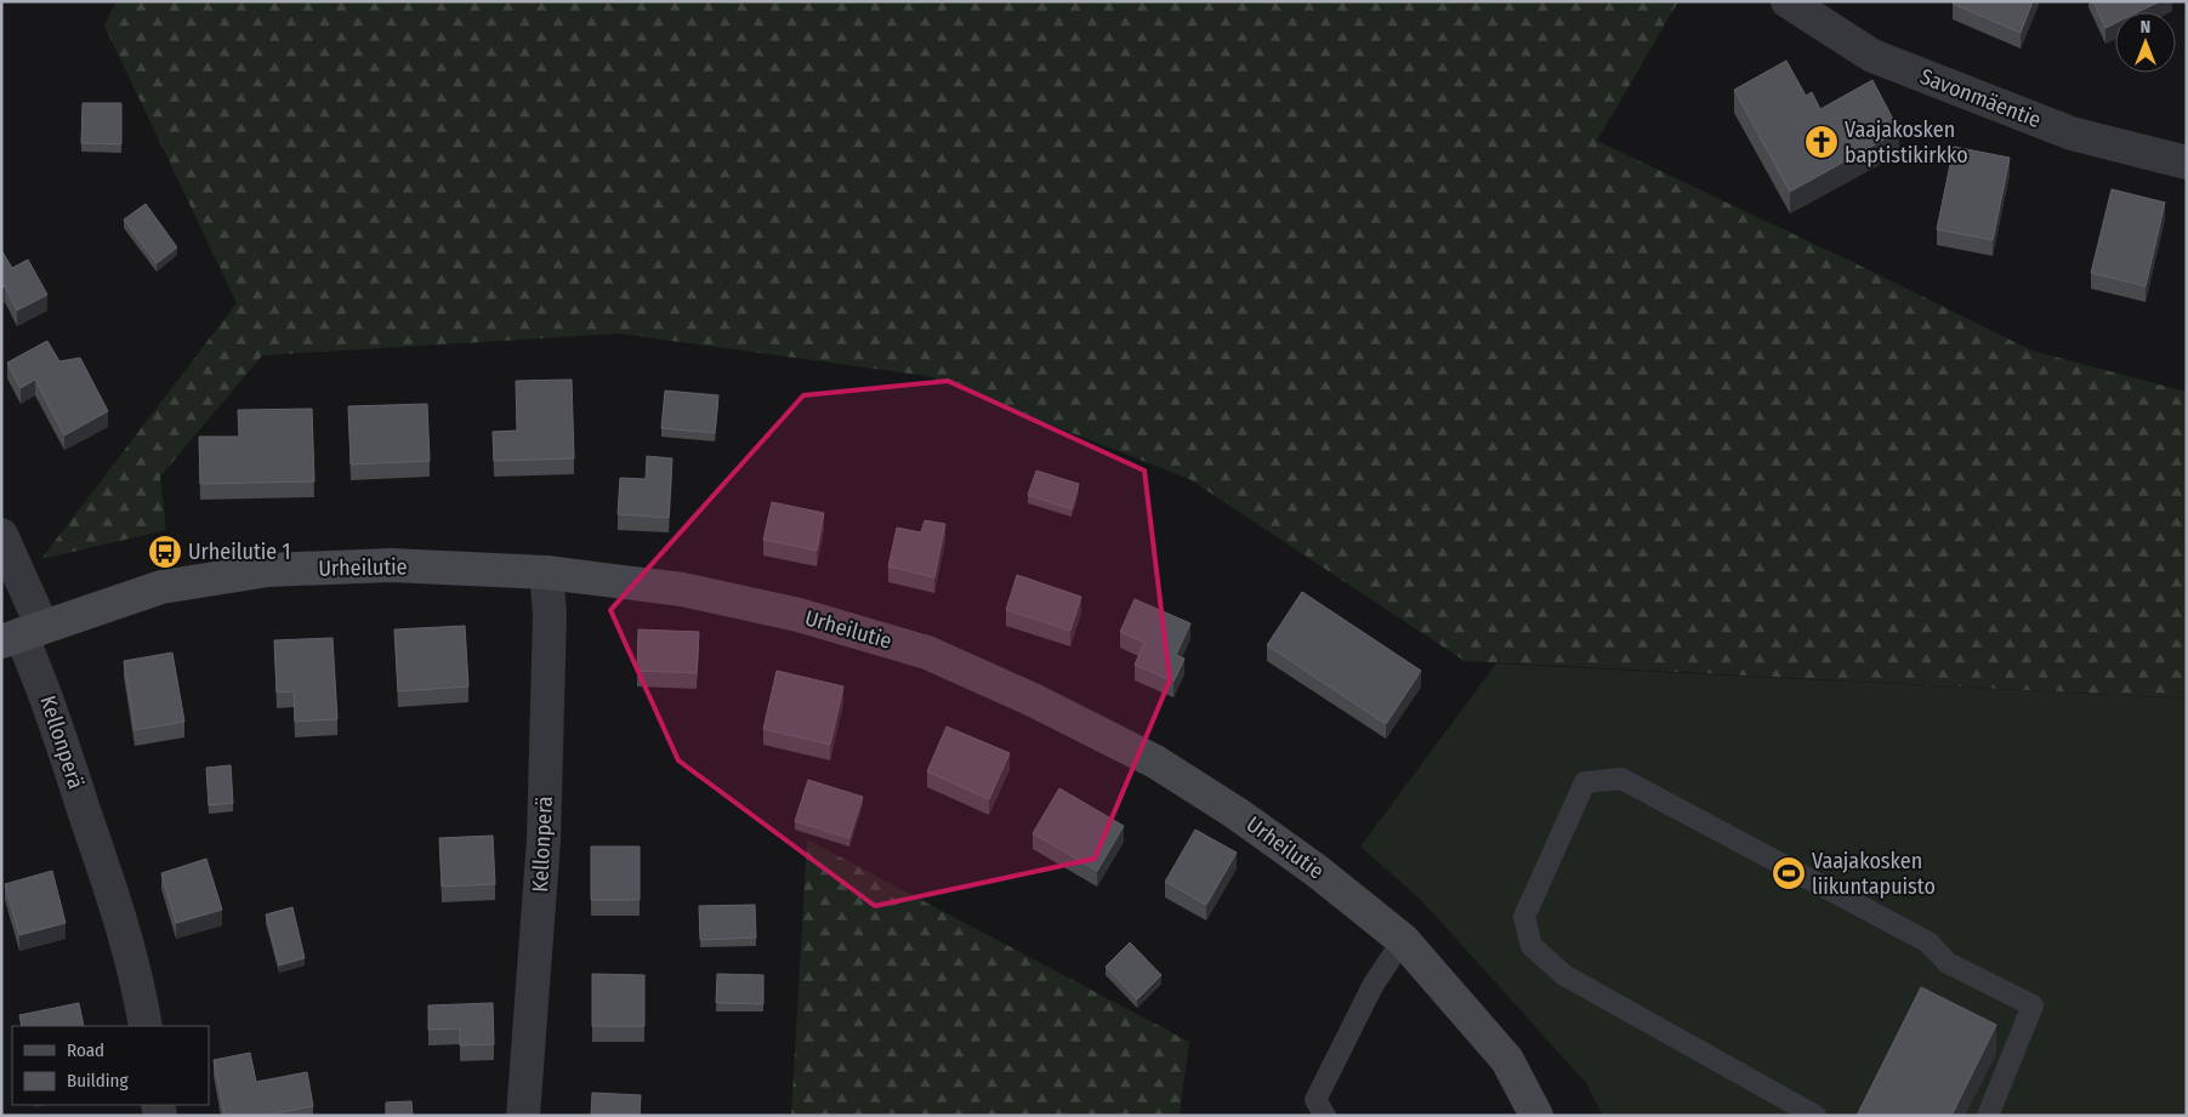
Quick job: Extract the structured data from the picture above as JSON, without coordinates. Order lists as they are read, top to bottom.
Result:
{
  "streets": {
    "street": ["Savonmäentie", "Urheilutie", "Kellonperä"]
  },
  "crossings": [
    ["Urheilutie", "Kellonperä"]
  ],
  "places": {
    "church": ["Vaajakosken baptistikirkko"],
    "bus stop": ["Urheilutie 1"],
    "sports": ["Vaajakosken liikuntapuisto"]
  },
  "legend": ["Road", "Building"],
  "north": "top"
}
